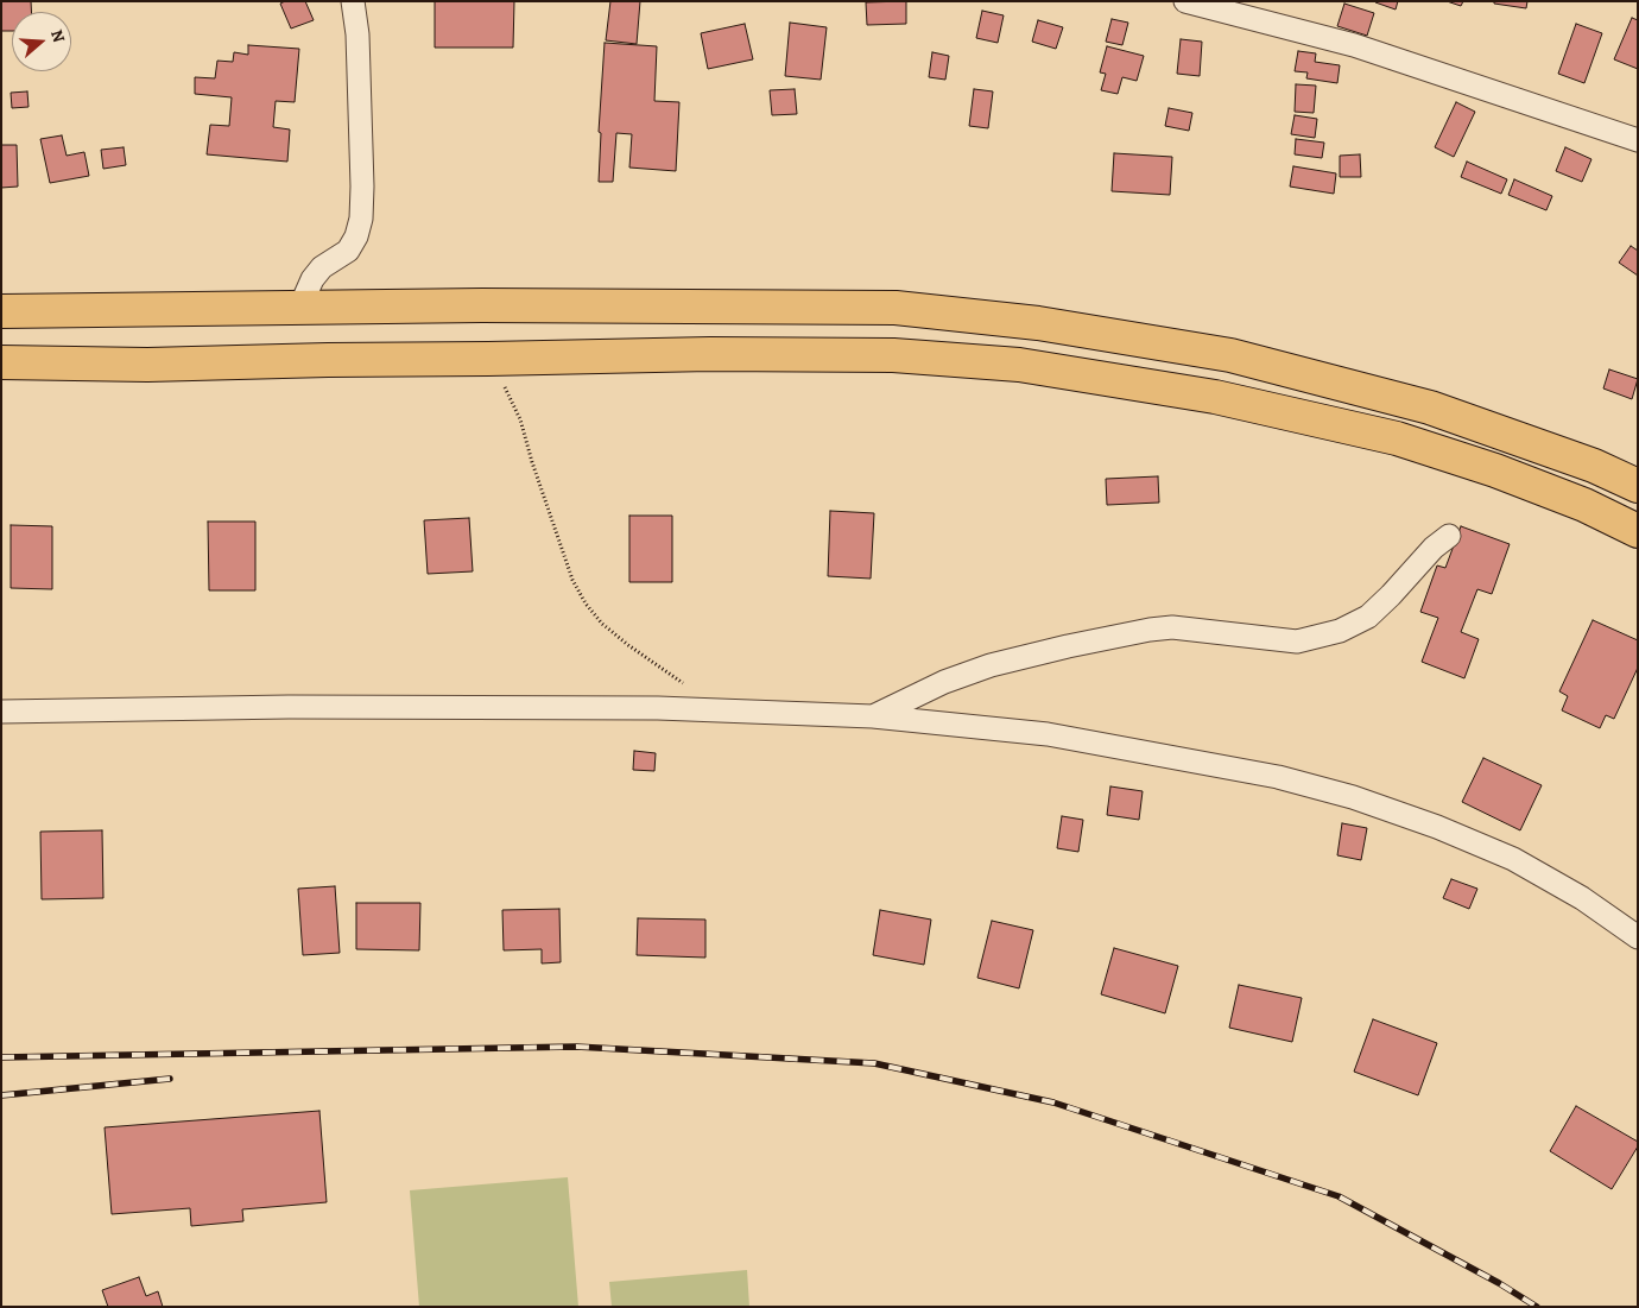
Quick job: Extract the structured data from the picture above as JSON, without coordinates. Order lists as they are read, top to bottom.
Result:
{
  "north": "right"
}
